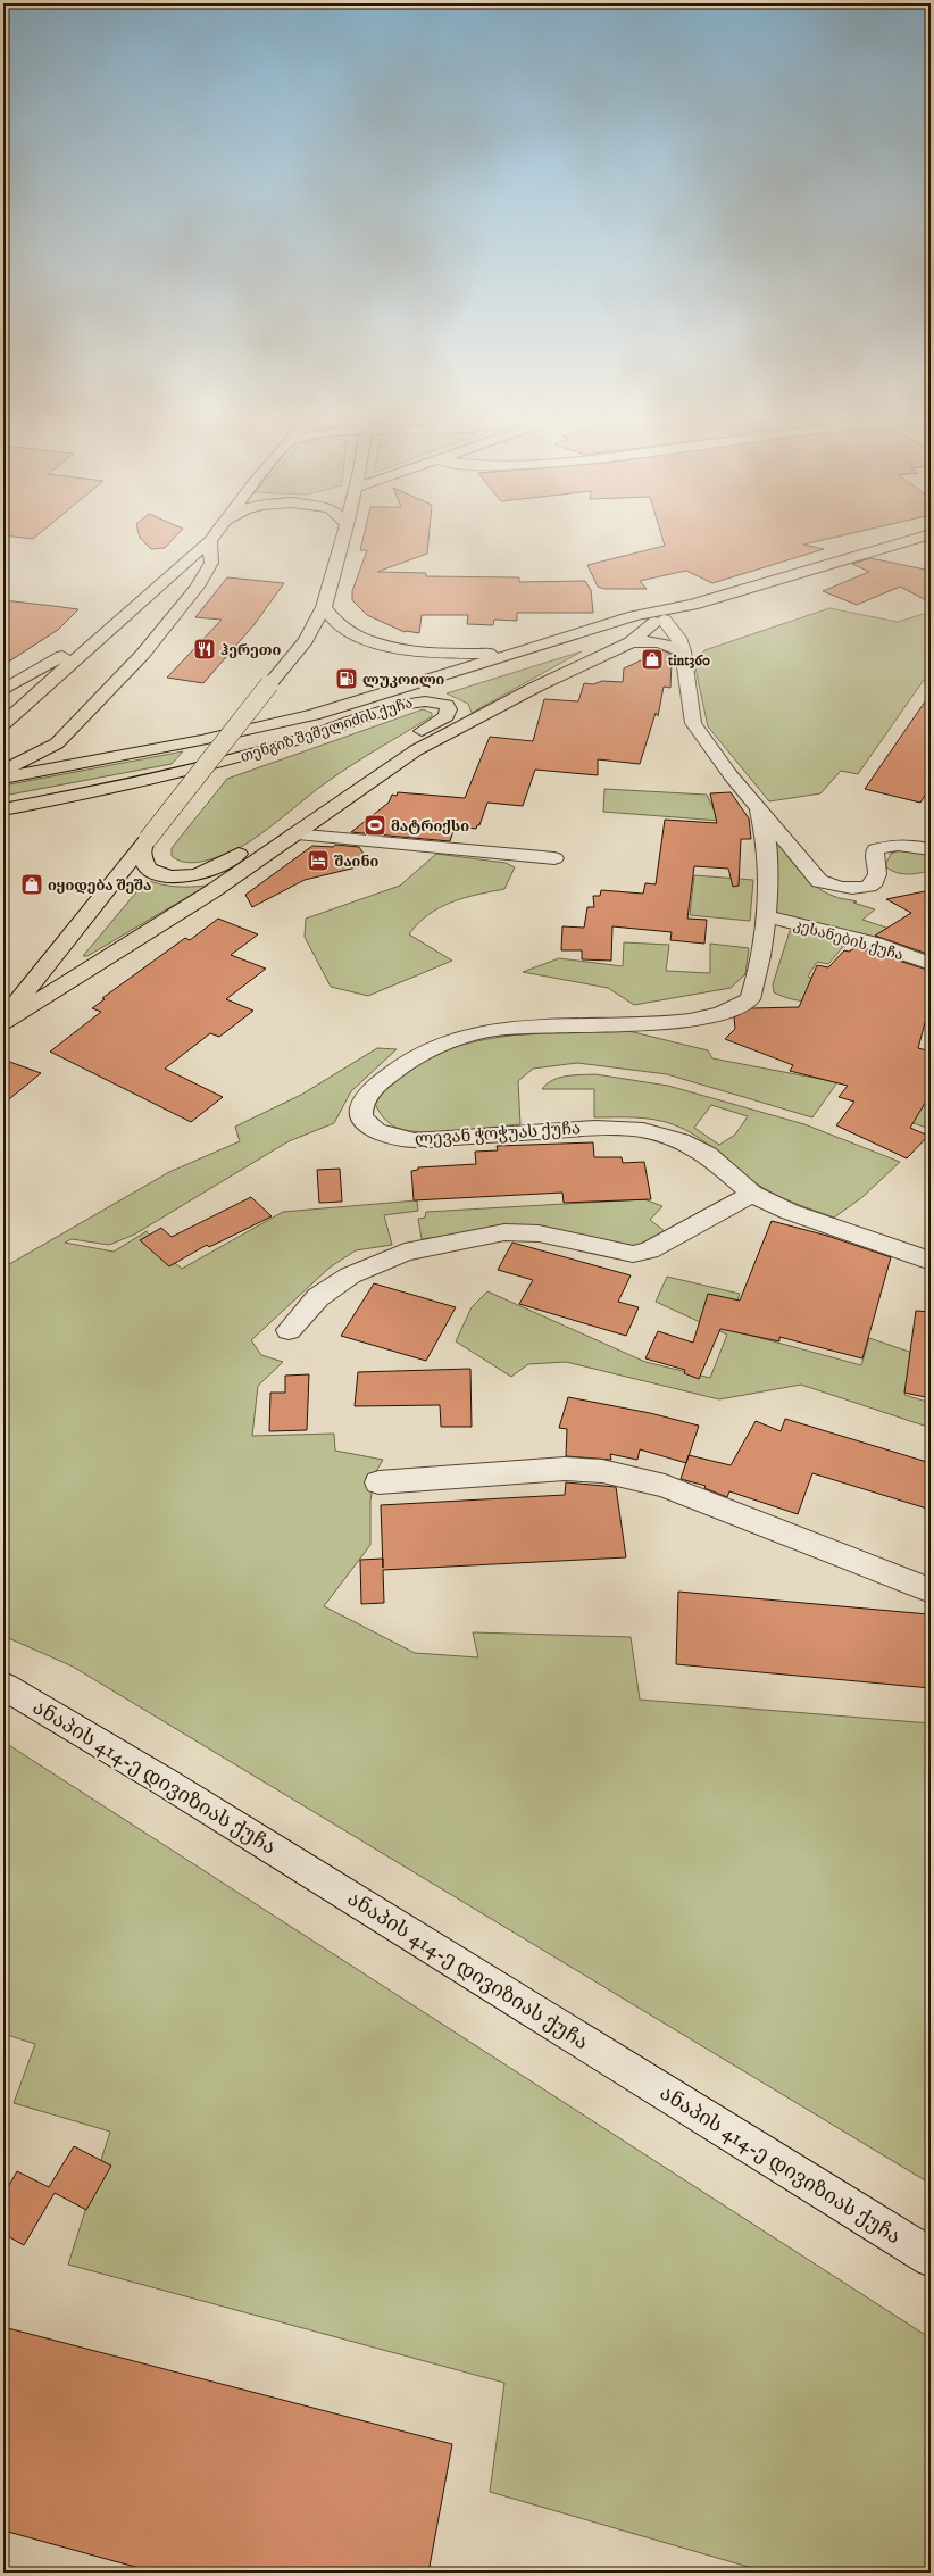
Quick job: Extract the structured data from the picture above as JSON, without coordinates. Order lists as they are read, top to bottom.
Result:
{
  "streets": {
    "main road": ["თენგიზ შეშელიძის ქუჩა"],
    "street": ["კესანების ქუჩა", "ლევან ჭოჭუას ქუჩა", "ანაპის 414-ე დივიზიას ქუჩა"]
  },
  "crossings": [
    ["კესანების ქუჩა", "ლევან ჭოჭუას ქუჩა"]
  ],
  "places": {
    "restaurant": ["ჰერეთი"],
    "shop": ["tint360", "იყიდება შეშა"],
    "fuel station": ["ლუკოილი"],
    "sports": ["მატრიქსი"],
    "hotel": ["შაინი"]
  }
}
